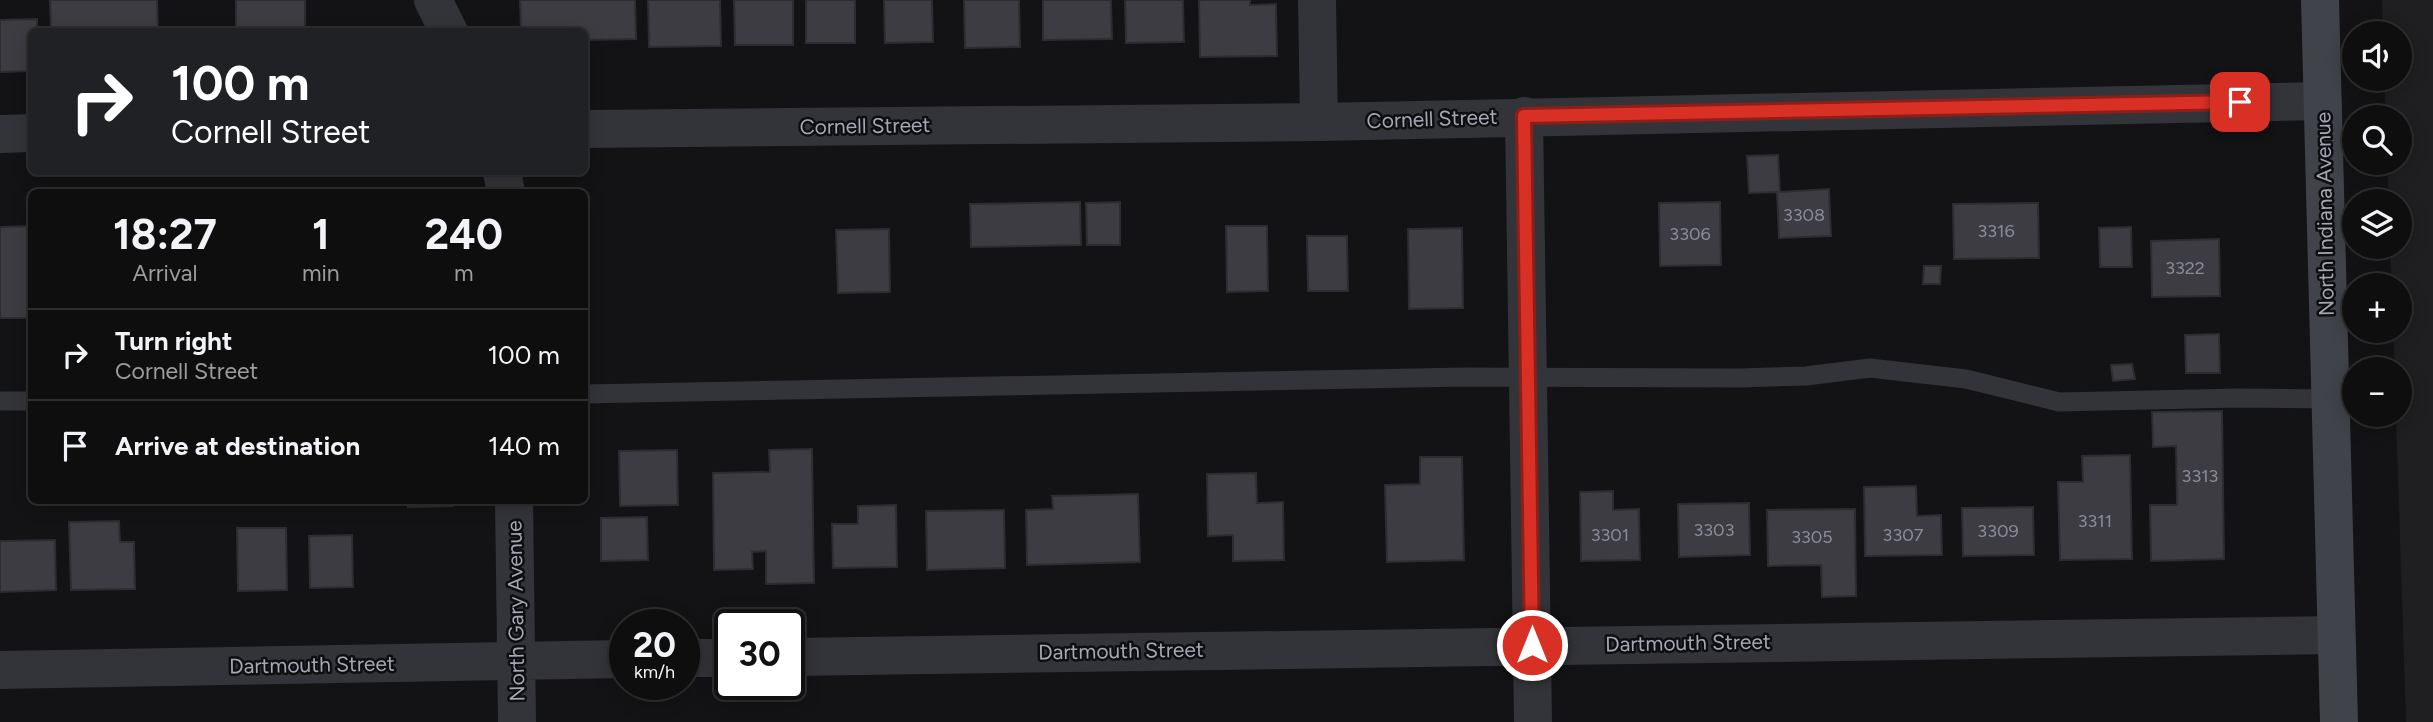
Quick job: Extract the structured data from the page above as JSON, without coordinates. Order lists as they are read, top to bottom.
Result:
{
  "streets": {
    "main road": ["North Indiana Avenue"],
    "street": ["Cornell Street", "North Gary Avenue", "Dartmouth Street"]
  },
  "crossings": [
    ["Cornell Street", "North Indiana Avenue"],
    ["North Indiana Avenue", "Dartmouth Street"],
    ["North Gary Avenue", "Dartmouth Street"]
  ],
  "house_numbers": [
    "3308",
    "3316",
    "3306",
    "3322",
    "3313",
    "3311",
    "3303",
    "3309",
    "3301",
    "3307",
    "3305"
  ],
  "page": {
    "map_buttons": ["+", "−"],
    "turn": ["100 m", "Cornell Street"],
    "eta": [
      "18:27",
      "Arrival",
      "1",
      "min",
      "240",
      "m"
    ],
    "list": [
      {
        "name": "Turn right",
        "note": "Cornell Street",
        "value": "100 m"
      },
      {
        "name": "Arrive at destination",
        "value": "140 m"
      }
    ],
    "speed": "20 km/h",
    "limit": "30"
  }
}
